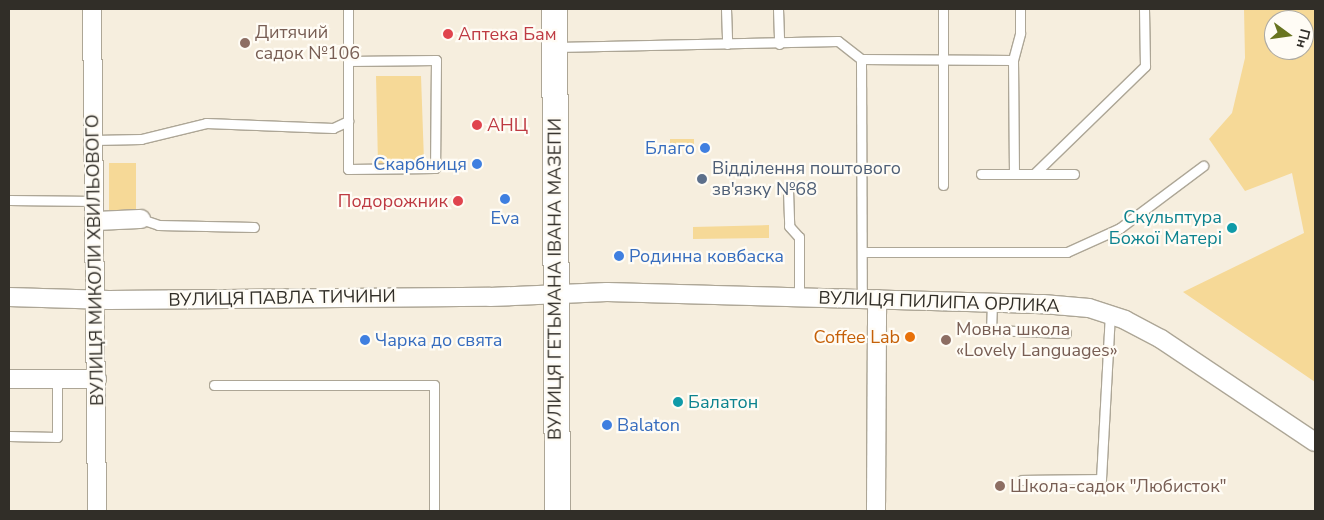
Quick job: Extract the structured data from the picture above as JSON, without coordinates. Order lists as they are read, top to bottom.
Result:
{
  "streets": {
    "main road": ["ВУЛИЦЯ ГЕТЬМАНА ІВАНА МАЗЕПИ"],
    "street": ["ВУЛИЦЯ МИКОЛИ ХВИЛЬОВОГО", "ВУЛИЦЯ ПАВЛА ТИЧИНИ", "ВУЛИЦЯ ПИЛИПА ОРЛИКА"]
  },
  "crossings": [
    ["ВУЛИЦЯ МИКОЛИ ХВИЛЬОВОГО", "ВУЛИЦЯ ПАВЛА ТИЧИНИ"],
    ["ВУЛИЦЯ ГЕТЬМАНА ІВАНА МАЗЕПИ", "ВУЛИЦЯ ПАВЛА ТИЧИНИ"],
    ["ВУЛИЦЯ ГЕТЬМАНА ІВАНА МАЗЕПИ", "ВУЛИЦЯ ПИЛИПА ОРЛИКА"],
    ["ВУЛИЦЯ ПАВЛА ТИЧИНИ", "ВУЛИЦЯ ПИЛИПА ОРЛИКА"]
  ],
  "places": [
    "Аптека Бам",
    "Дитячий садок №106",
    "АНЦ",
    "Благо",
    "Скарбниця",
    "Відділення поштового зв'язку №68",
    "Eva",
    "Подорожник",
    "Скульптура Божої Матері",
    "Родинна ковбаска",
    "Coffee Lab",
    "Чарка до свята",
    "Мовна школа «Lovely Languages»",
    "Балатон",
    "Balaton",
    "Школа-садок \"Любисток\""
  ],
  "north": "right"
}
